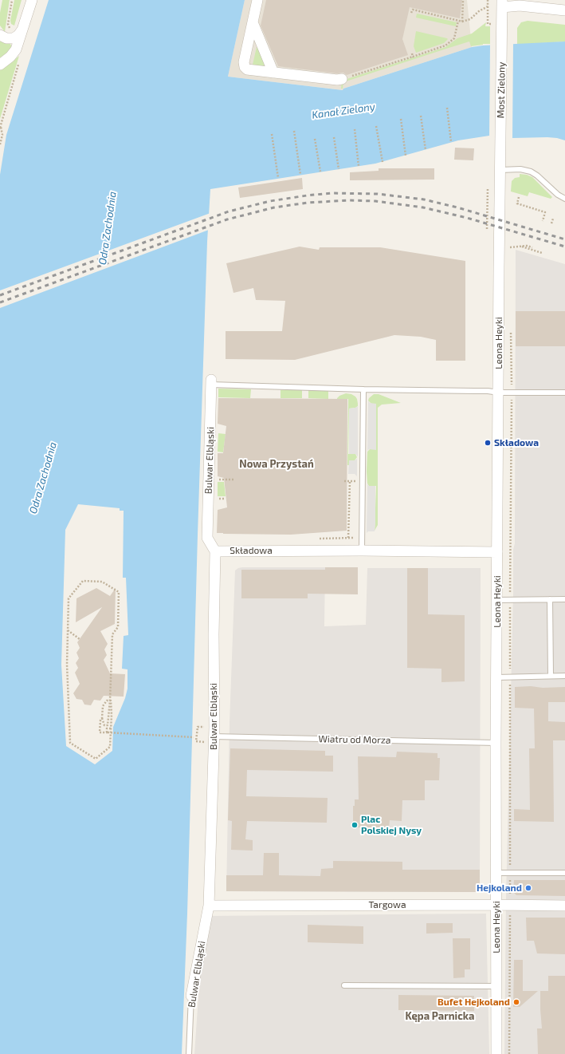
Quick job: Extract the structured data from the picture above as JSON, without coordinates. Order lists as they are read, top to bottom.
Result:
{
  "streets": {
    "street": [
      "Most Zielony",
      "Leona Heyki",
      "Bulwar Elbląski",
      "Składowa",
      "Targowa"
    ],
    "lane": ["Wiatru od Morza"]
  },
  "crossings": [
    ["Most Zielony", "Leona Heyki"],
    ["Leona Heyki", "Składowa"],
    ["Leona Heyki", "Wiatru od Morza"],
    ["Leona Heyki", "Targowa"],
    ["Bulwar Elbląski", "Składowa"],
    ["Bulwar Elbląski", "Wiatru od Morza"],
    ["Bulwar Elbląski", "Targowa"]
  ],
  "districts": ["Nowa Przystań", "Kępa Parnicka"],
  "water": ["Kanał Zielony", "Odra Zachodnia"],
  "places": [
    "Składowa",
    "Plac Polskiej Nysy",
    "Hejkoland",
    "Bufet Hejkoland"
  ]
}
